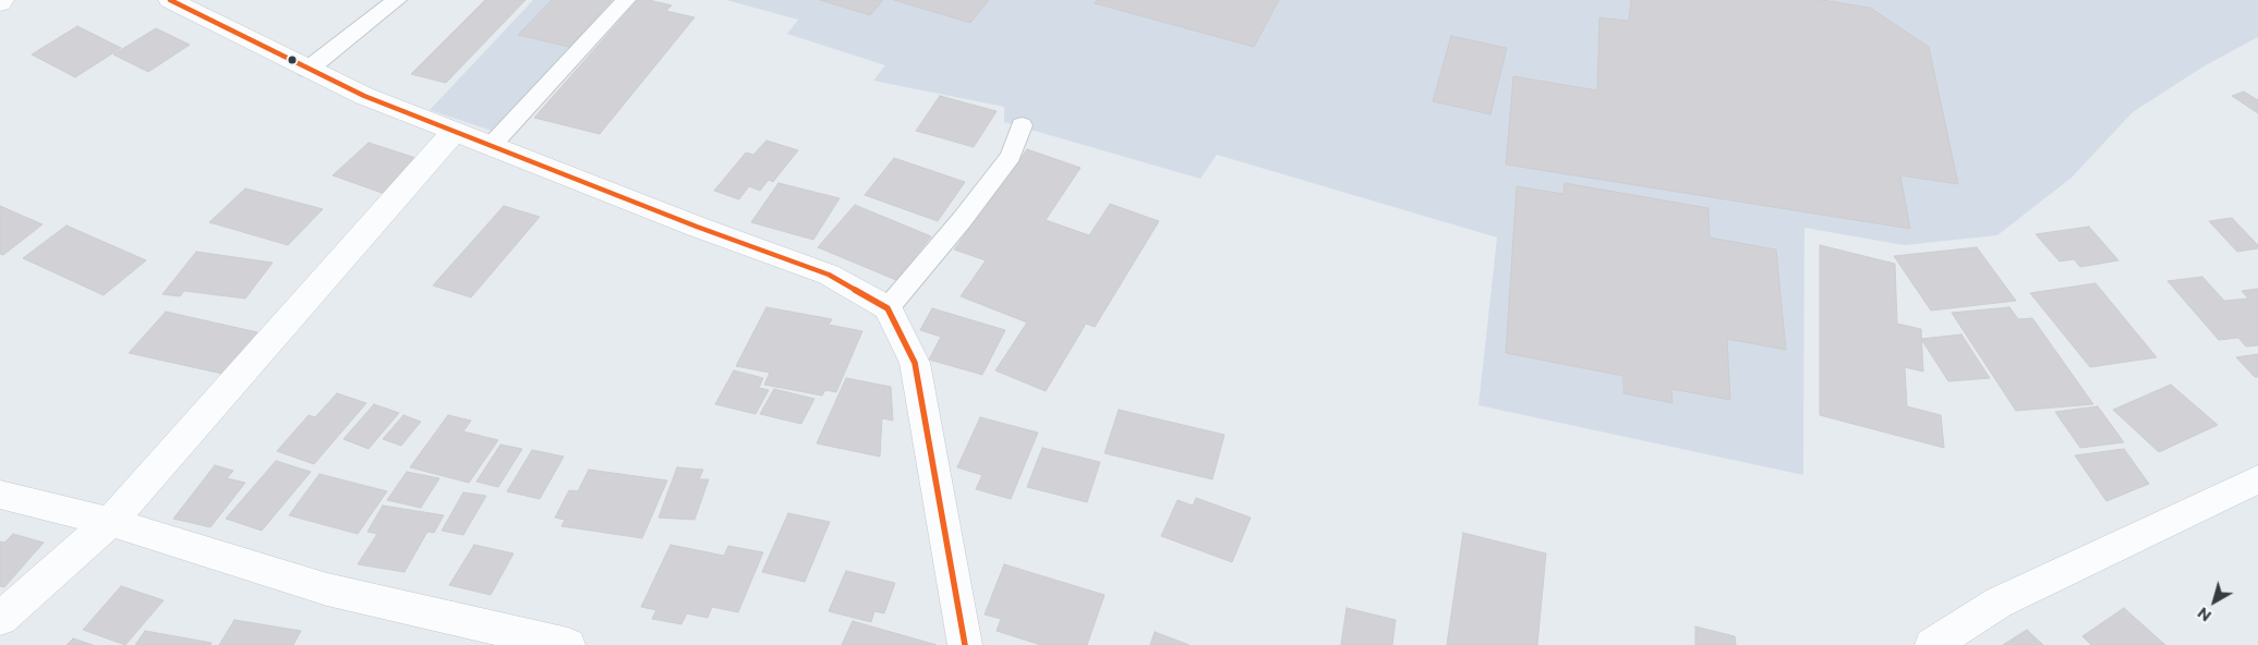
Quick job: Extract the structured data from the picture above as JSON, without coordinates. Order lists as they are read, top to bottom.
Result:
{
  "north": "bottom left"
}
